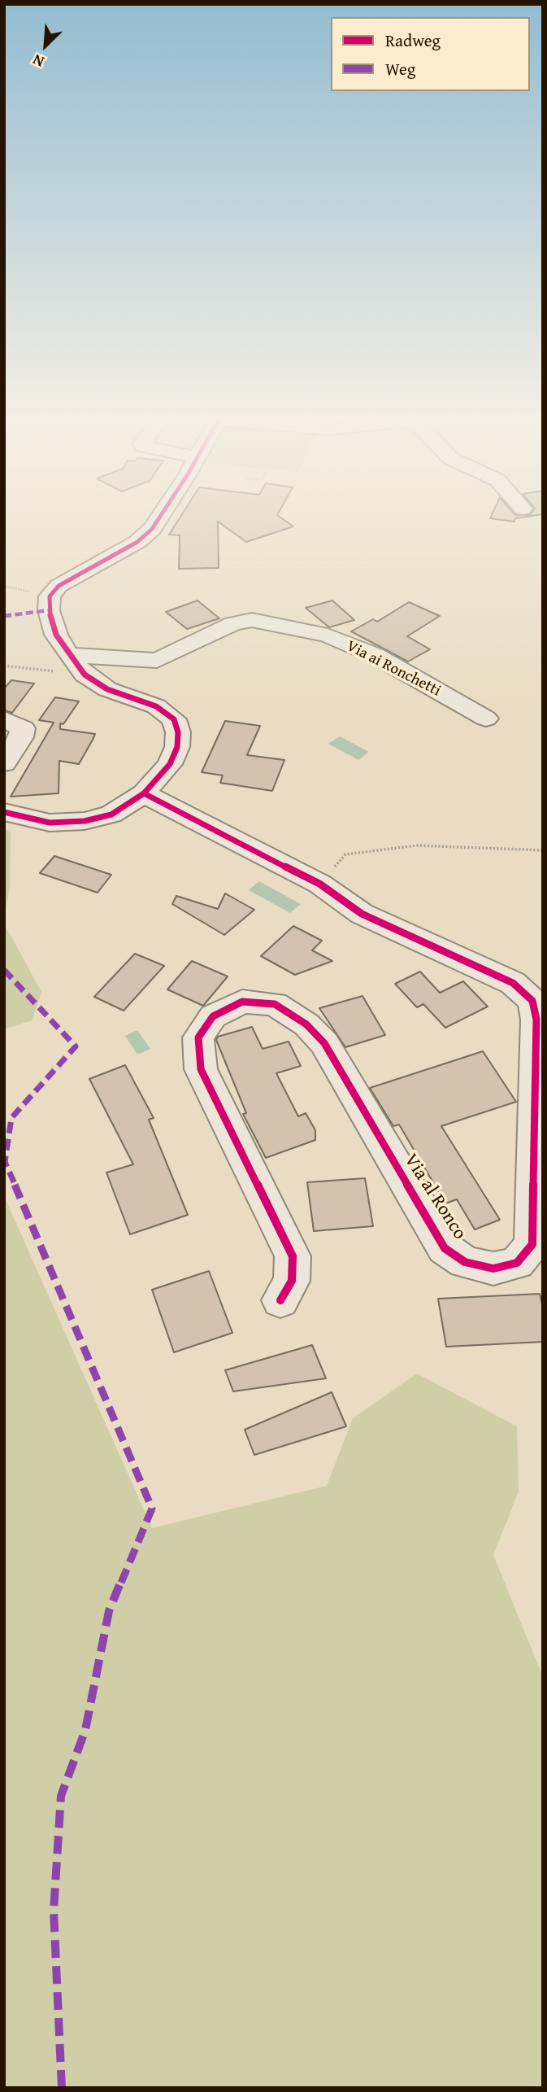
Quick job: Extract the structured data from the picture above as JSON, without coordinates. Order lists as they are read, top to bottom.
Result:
{
  "streets": {
    "street": ["Via ai Ronchetti", "Via al Ronco"]
  },
  "legend": ["Radweg", "Weg"],
  "north": "bottom left"
}
